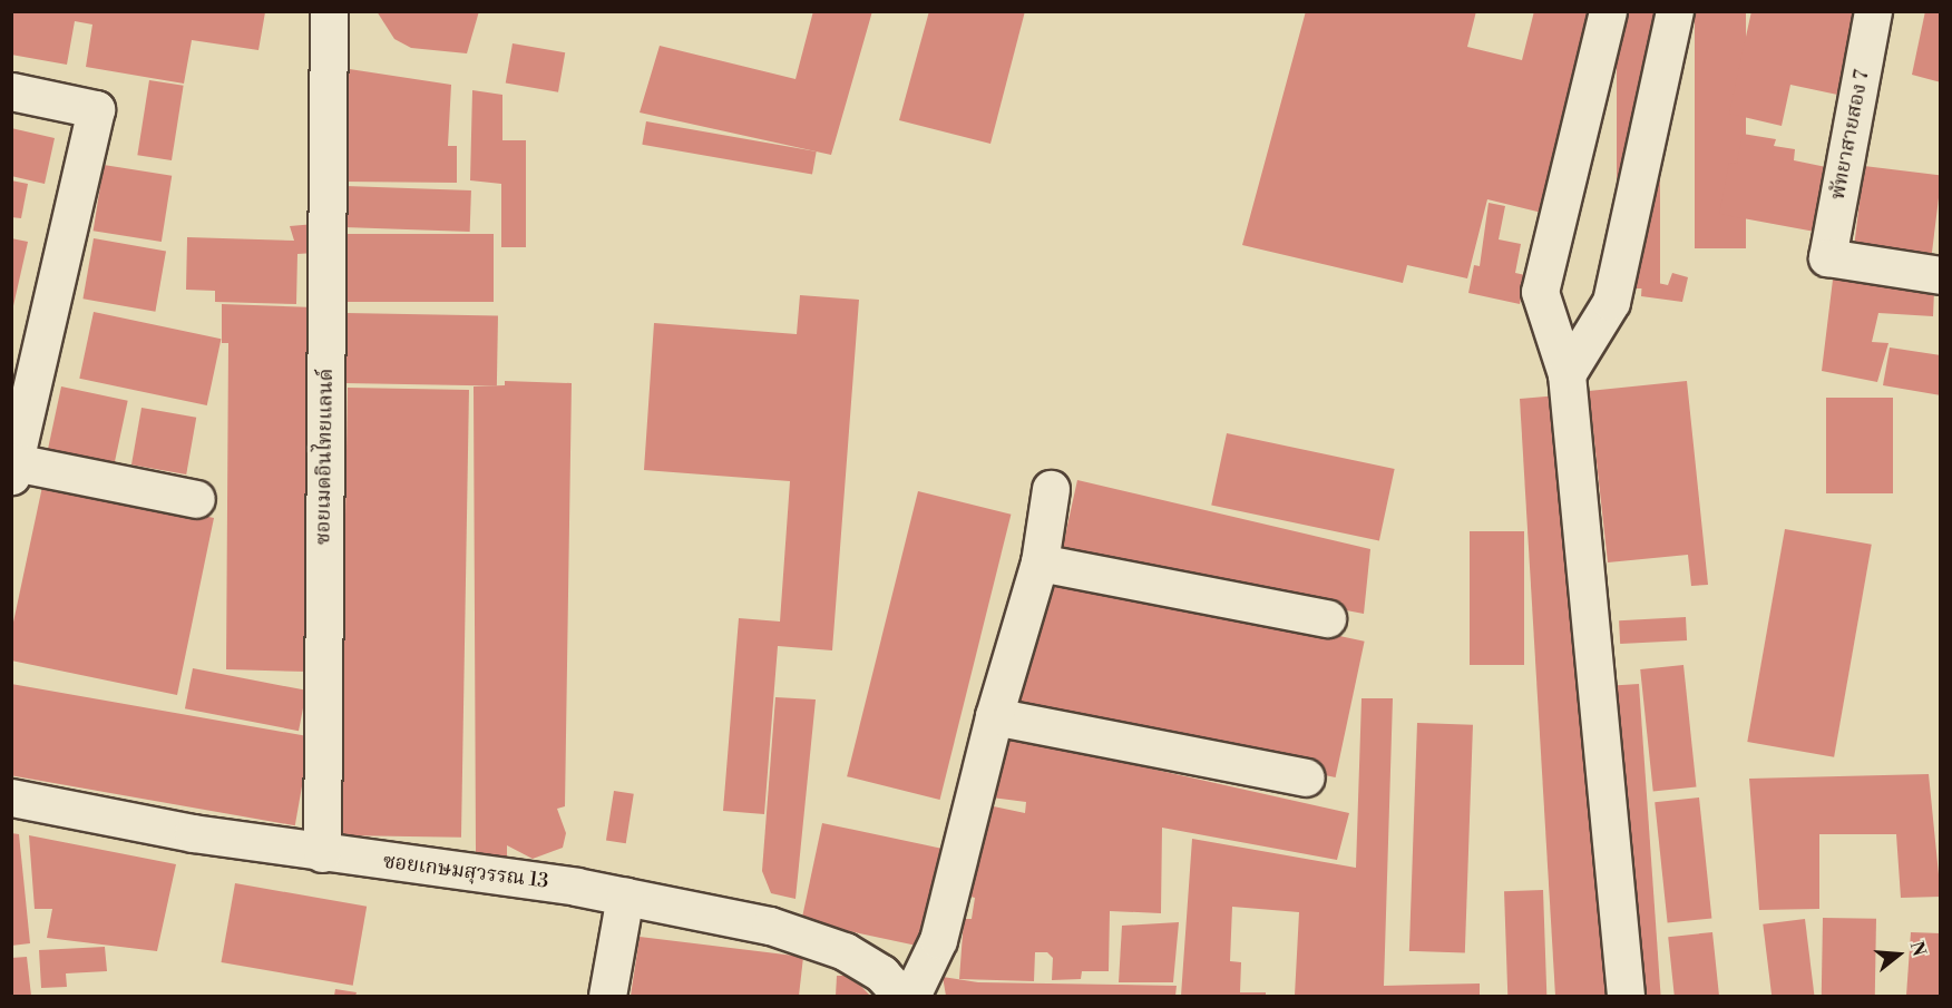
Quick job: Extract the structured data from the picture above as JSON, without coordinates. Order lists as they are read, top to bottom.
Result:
{
  "streets": {
    "street": ["พัทยาสายสอง 7", "ซอยเมดอินไทยแลนด์", "ซอยเกษมสุวรรณ 13"]
  },
  "crossings": [
    ["ซอยเมดอินไทยแลนด์", "ซอยเกษมสุวรรณ 13"]
  ],
  "north": "right"
}
